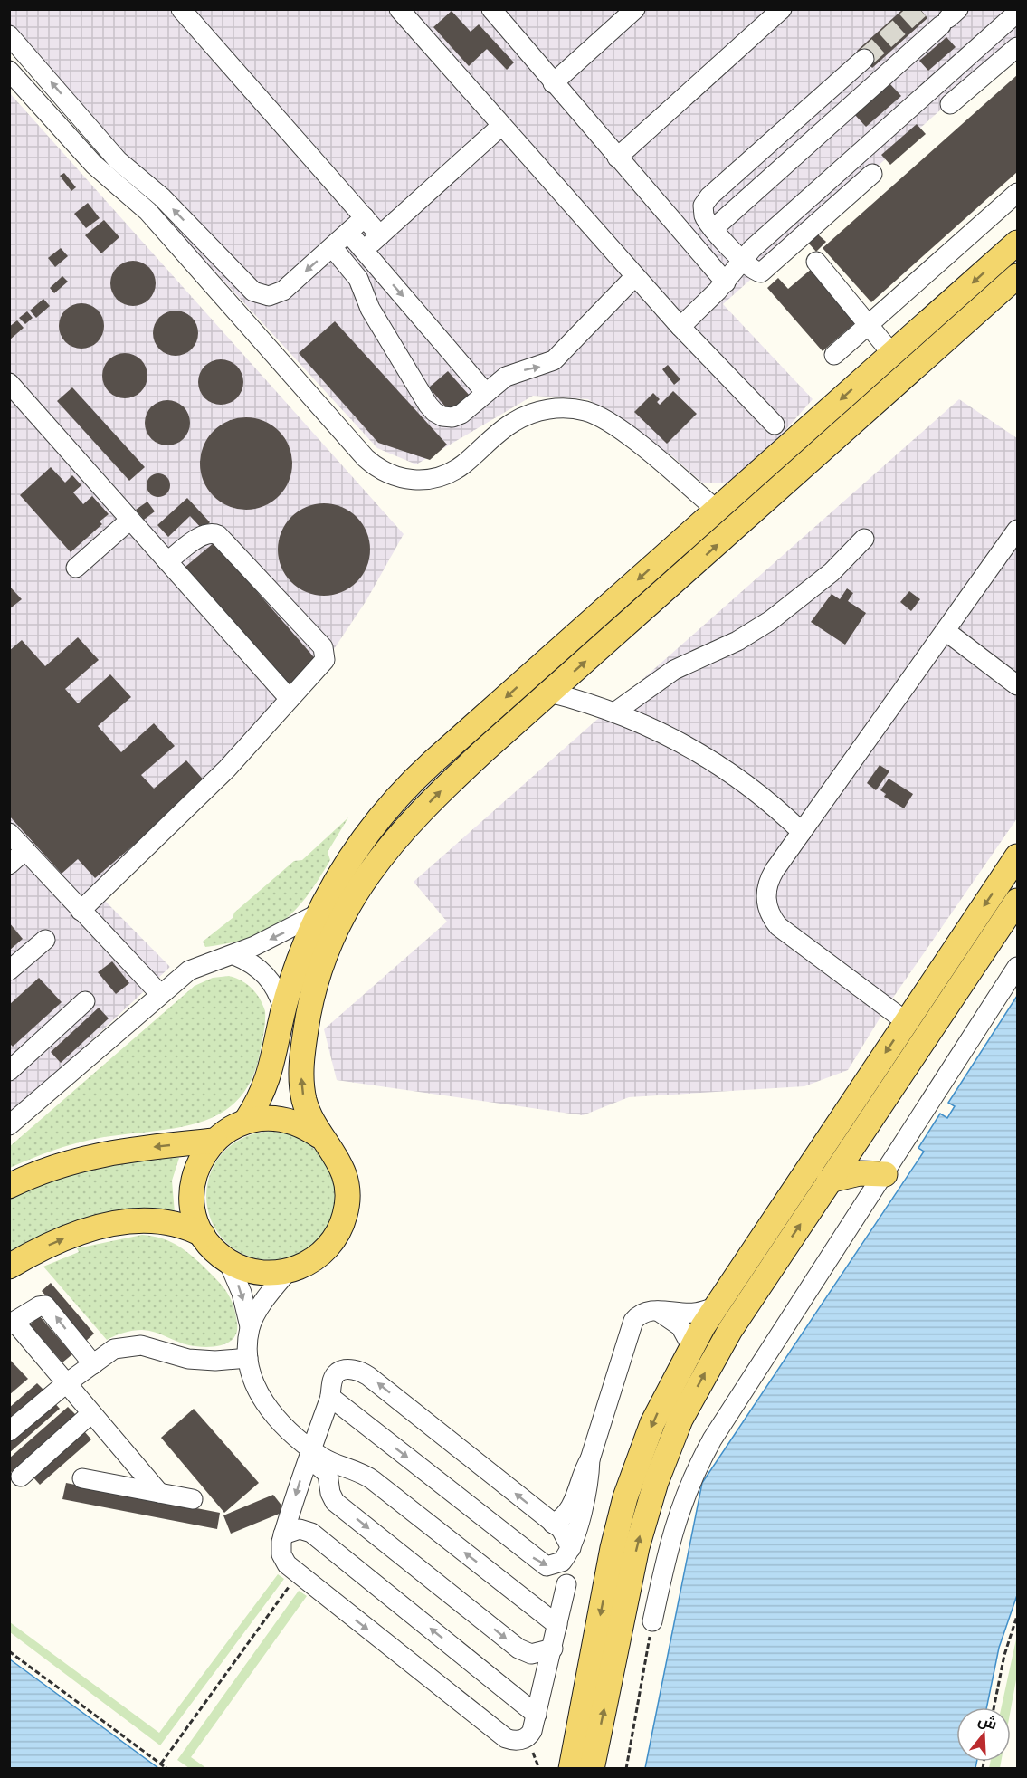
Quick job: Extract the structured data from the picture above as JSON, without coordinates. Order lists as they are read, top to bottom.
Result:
{
  "north": "top"
}
